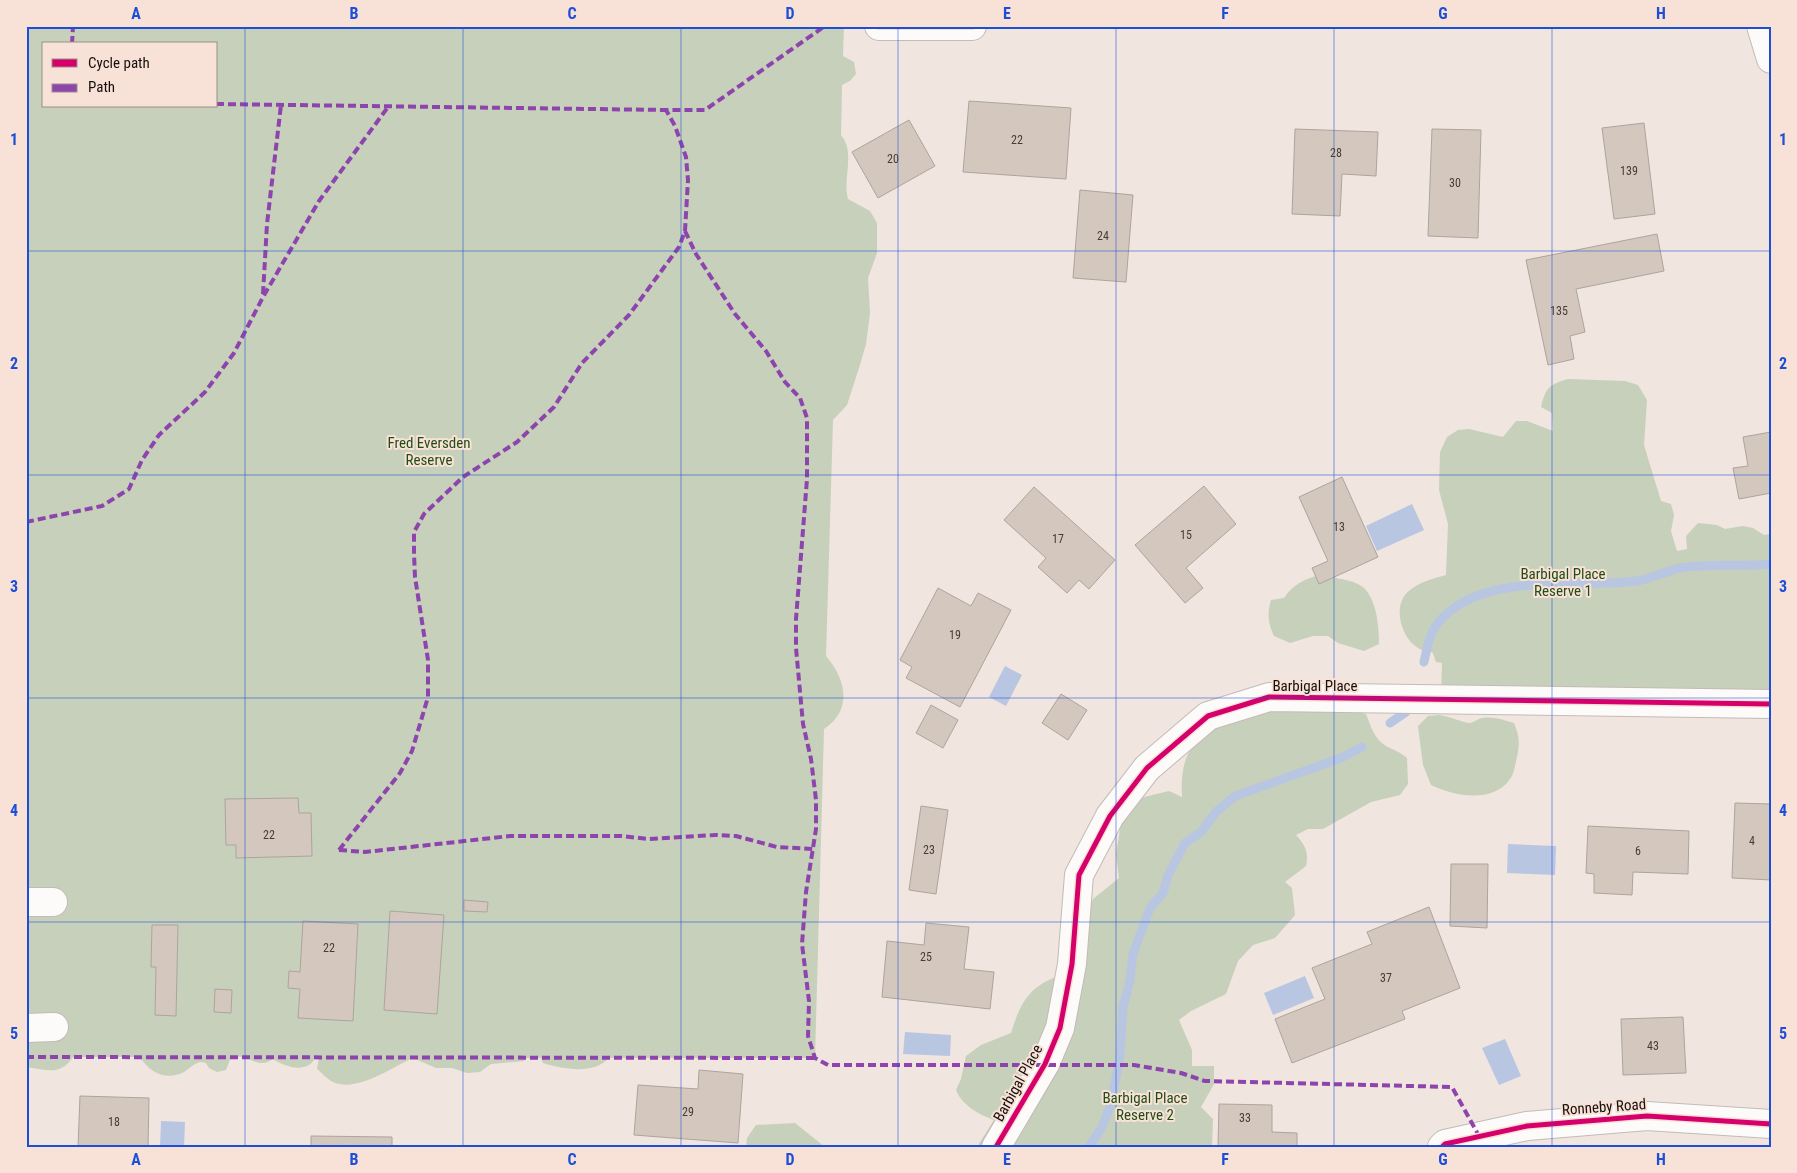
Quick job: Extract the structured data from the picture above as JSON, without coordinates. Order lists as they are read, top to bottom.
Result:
{
  "streets": {
    "street": ["Barbigal Place", "Ronneby Road"]
  },
  "parks": ["Fred Eversden Reserve", "Barbigal Place Reserve 1", "Barbigal Place Reserve 2"],
  "house_numbers": [
    "22",
    "28",
    "20",
    "139",
    "30",
    "24",
    "135",
    "13",
    "15",
    "17",
    "19",
    "22",
    "4",
    "23",
    "6",
    "22",
    "25",
    "37",
    "43",
    "29",
    "33",
    "18"
  ],
  "legend": ["Cycle path", "Path"],
  "grid": {
    "columns": [
      "A",
      "B",
      "C",
      "D",
      "E",
      "F",
      "G",
      "H"
    ],
    "rows": [
      "1",
      "2",
      "3",
      "4",
      "5"
    ]
  }
}
